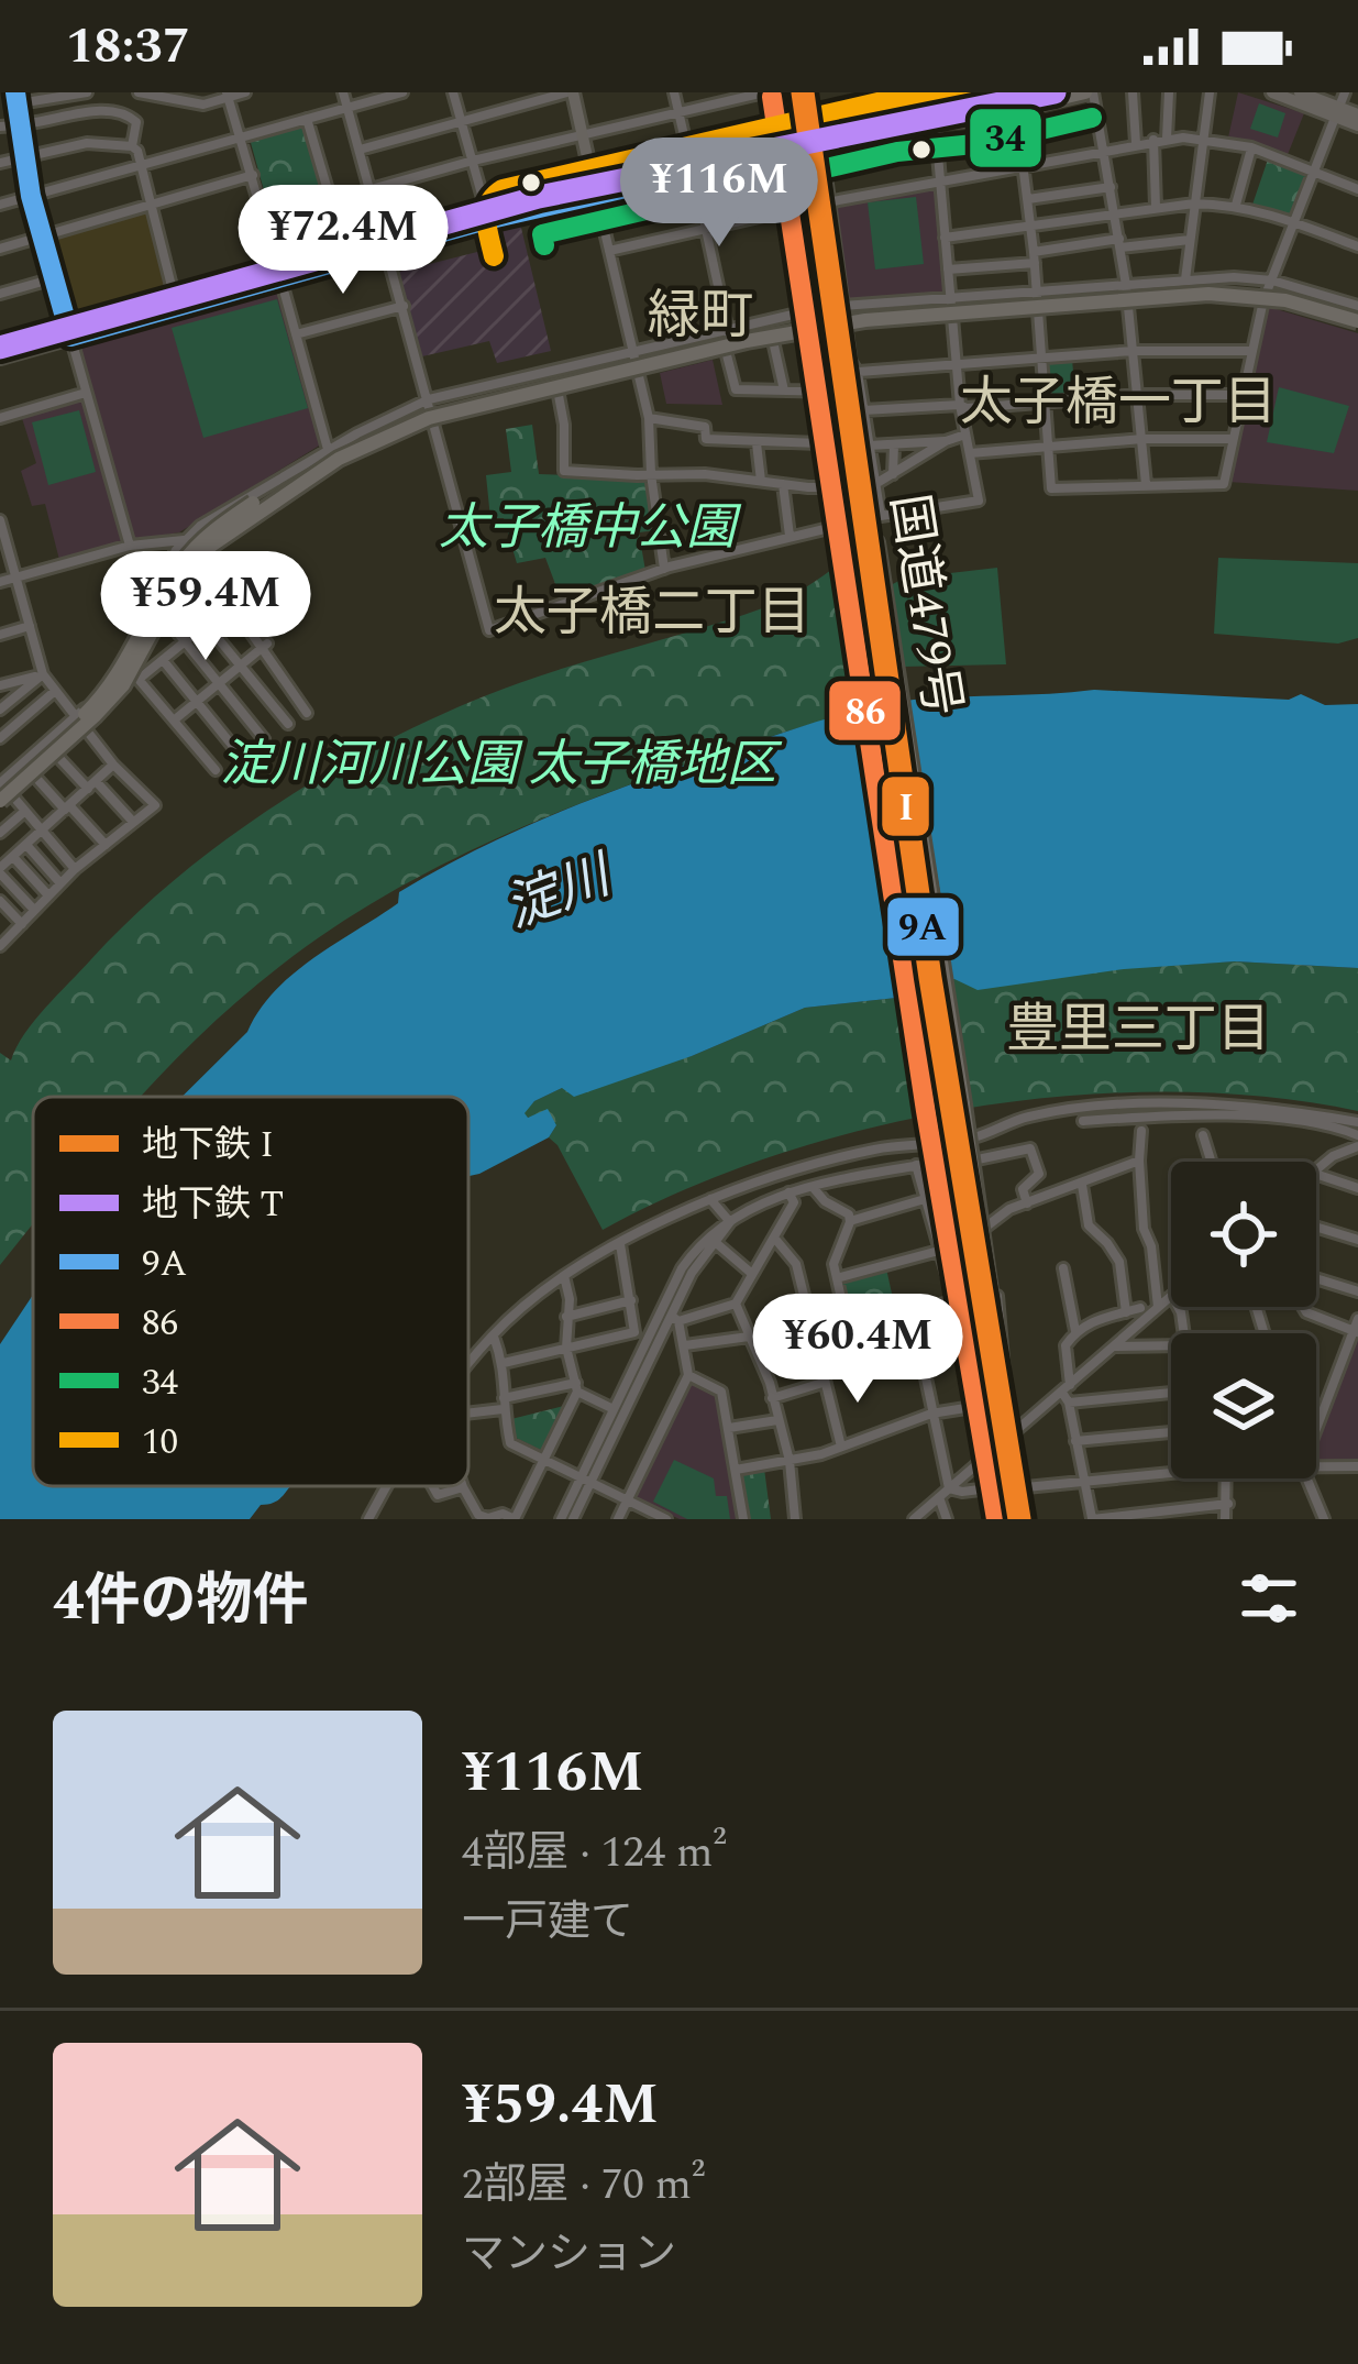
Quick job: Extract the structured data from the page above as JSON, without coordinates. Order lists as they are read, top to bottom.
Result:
{
  "streets": {
    "highway": ["国道479号"]
  },
  "districts": [
    "緑町",
    "太子橋一丁目",
    "太子橋二丁目",
    "豊里三丁目"
  ],
  "water": ["淀川"],
  "parks": ["太子橋中公園", "淀川河川公園 太子橋地区"],
  "lines": [
    "metro line I",
    "metro line T",
    "transit line 9A",
    "transit line 10",
    "transit line 86",
    "transit line 34"
  ],
  "legend": [
    "地下鉄 I",
    "地下鉄 T",
    "9A",
    "86",
    "34",
    "10"
  ],
  "page": {
    "status": "18:37",
    "price": [
      "¥116M",
      "¥72.4M",
      "¥59.4M",
      "¥60.4M"
    ],
    "heading": "4件の物件",
    "list": [
      {
        "name": "¥116M",
        "note": "4部屋 · 124 m² · 一戸建て"
      },
      {
        "name": "¥59.4M",
        "note": "2部屋 · 70 m² · マンション"
      }
    ]
  }
}
